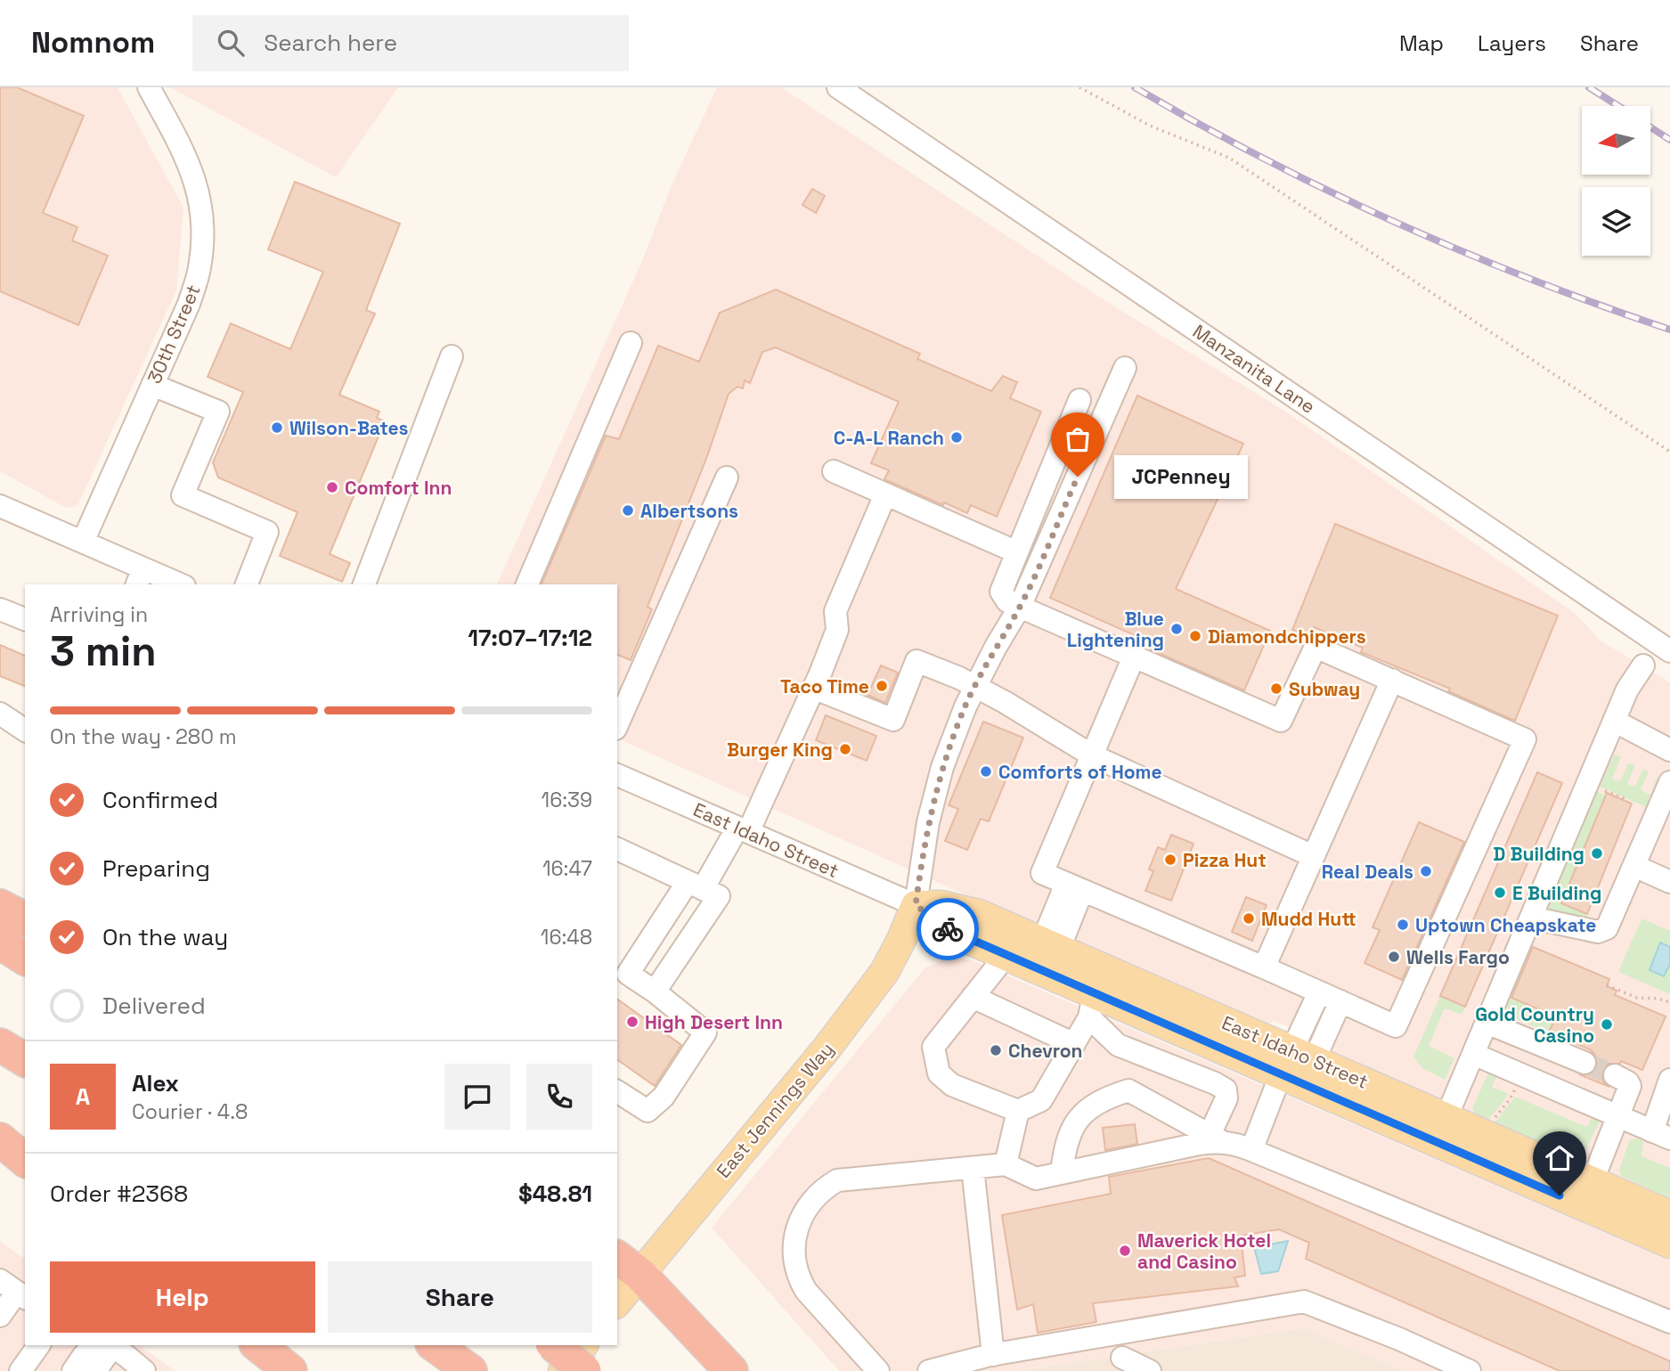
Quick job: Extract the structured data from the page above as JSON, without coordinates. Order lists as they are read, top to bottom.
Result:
{
  "streets": {
    "main road": ["East Idaho Street", "East Jennings Way"],
    "street": ["30th Street", "Manzanita Lane"]
  },
  "crossings": [
    ["East Idaho Street", "East Jennings Way"]
  ],
  "places": [
    "Wilson-Bates",
    "C-A-L Ranch",
    "JCPenney",
    "Comfort Inn",
    "Albertsons",
    "Blue Lightening",
    "Diamondchippers",
    "Taco Time",
    "Subway",
    "Burger King",
    "Comforts of Home",
    "D Building",
    "Pizza Hut",
    "Real Deals",
    "E Building",
    "Mudd Hutt",
    "Uptown Cheapskate",
    "Wells Fargo",
    "High Desert Inn",
    "Gold Country Casino",
    "Chevron",
    "Maverick Hotel and Casino"
  ],
  "north": "left",
  "page": {
    "header": "Nomnom",
    "search": "Search here",
    "nav": ["Map", "Layers", "Share"],
    "bubble": "JCPenney",
    "heading": ["3 min", "Arriving in", "17:07–17:12"],
    "panel": [
      "Alex",
      "Courier · 4.8",
      "Order #2368",
      "$48.81"
    ],
    "bar": "On the way · 280 m",
    "list": [
      ["Confirmed", "16:39"],
      ["Preparing", "16:47"],
      ["On the way", "16:48"],
      "Delivered"
    ],
    "round": "A",
    "buttons": ["Help", "Share"]
  }
}
